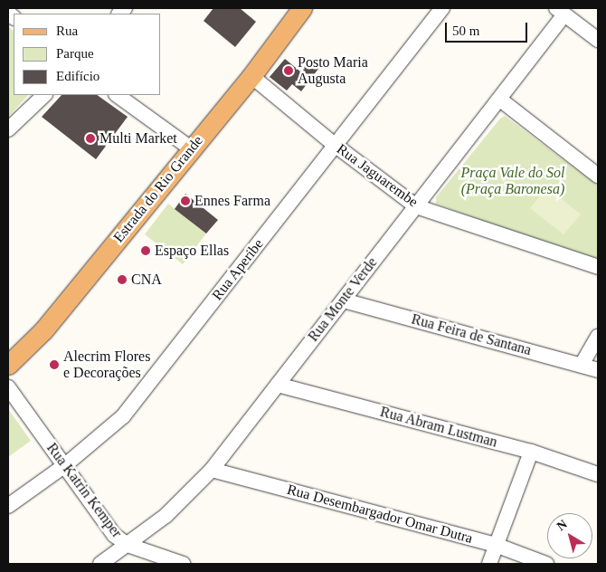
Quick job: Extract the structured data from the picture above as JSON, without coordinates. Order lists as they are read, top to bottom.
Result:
{
  "streets": {
    "main road": ["Estrada do Rio Grande"],
    "street": [
      "Rua Jaguarembe",
      "Rua Aperibe",
      "Rua Monte Verde",
      "Rua Feira de Santana",
      "Rua Abram Lustman",
      "Rua Katrin Kemper",
      "Rua Desembargador Omar Dutra"
    ]
  },
  "crossings": [
    ["Rua Jaguarembe", "Estrada do Rio Grande"],
    ["Rua Jaguarembe", "Rua Aperibe"],
    ["Rua Jaguarembe", "Rua Monte Verde"],
    ["Rua Aperibe", "Rua Katrin Kemper"],
    ["Rua Monte Verde", "Rua Feira de Santana"],
    ["Rua Monte Verde", "Rua Abram Lustman"],
    ["Rua Monte Verde", "Rua Katrin Kemper"],
    ["Rua Monte Verde", "Rua Desembargador Omar Dutra"]
  ],
  "parks": ["Praça Vale do Sol (Praça Baronesa)"],
  "places": [
    "Posto Maria Augusta",
    "Multi Market",
    "Ennes Farma",
    "Espaço Ellas",
    "CNA",
    "Alecrim Flores e Decorações"
  ],
  "legend": ["Rua", "Parque", "Edifício"],
  "scale_bar": "50 m",
  "north": "top left"
}
